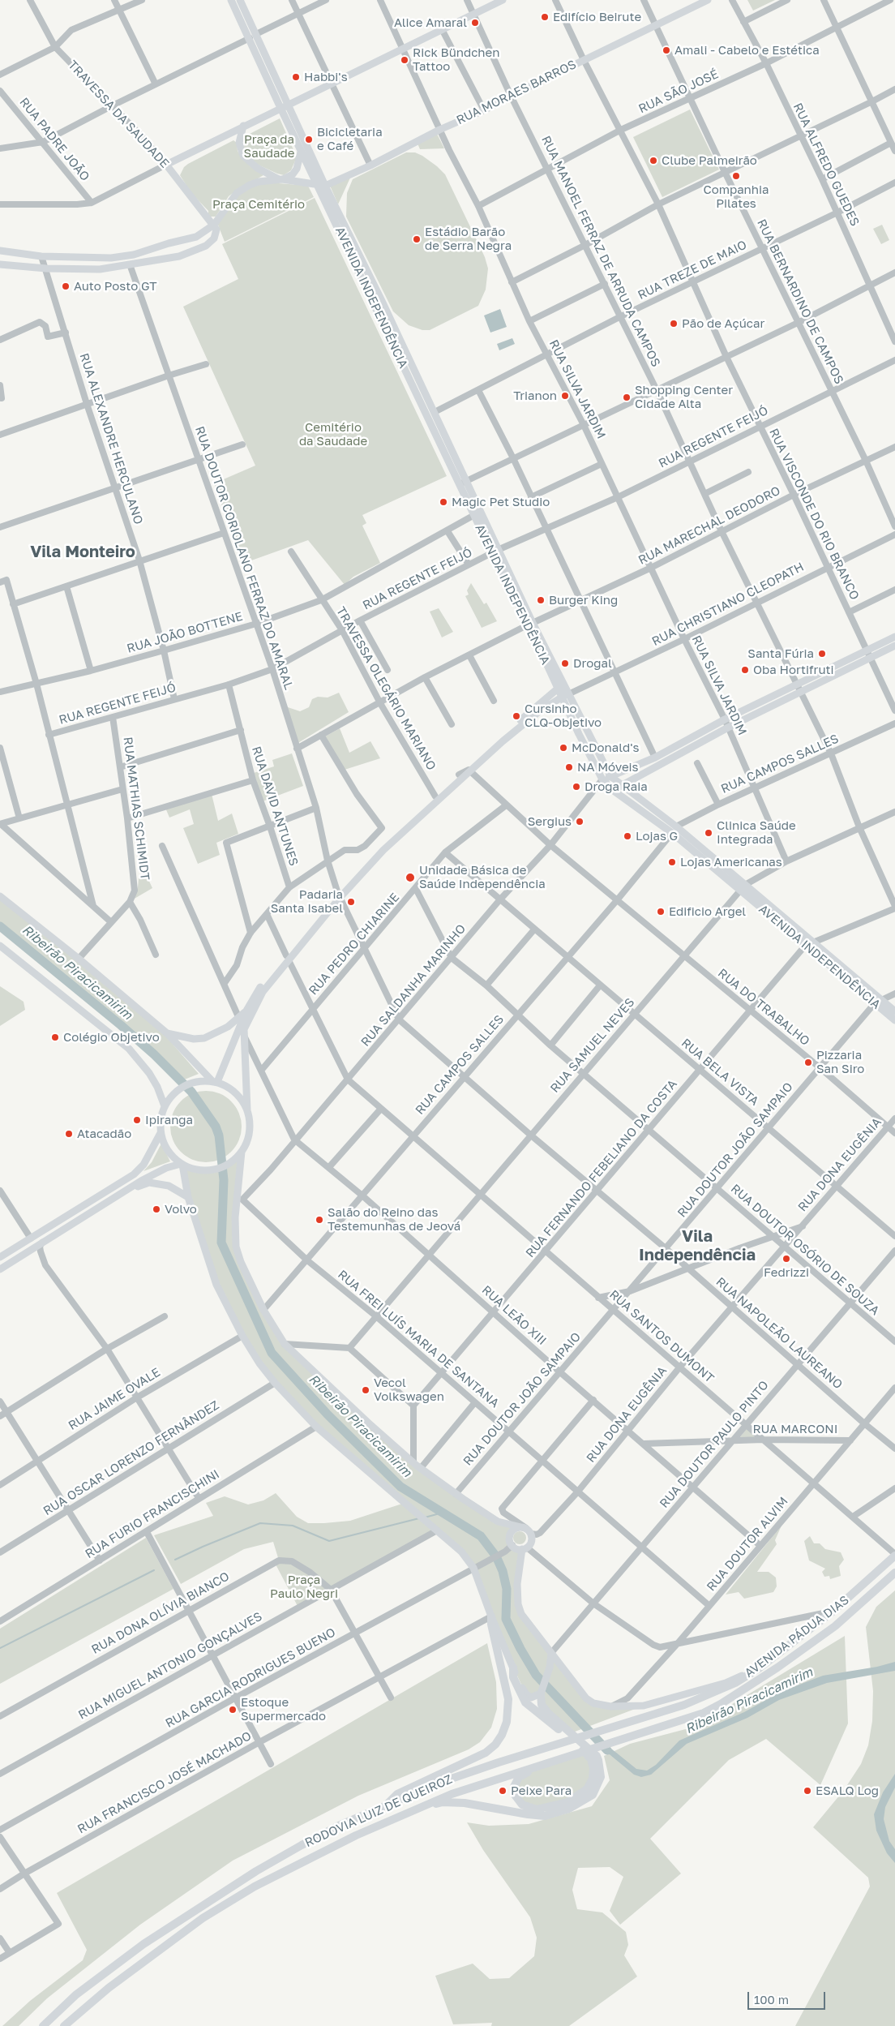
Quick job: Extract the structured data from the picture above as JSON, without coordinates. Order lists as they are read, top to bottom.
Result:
{
  "streets": {
    "highway": ["AVENIDA PÁDUA DIAS", "RODOVIA LUIZ DE QUEIROZ"],
    "main road": ["RUA MORAES BARROS", "TRAVESSA DA SAUDADE", "AVENIDA INDEPENDÊNCIA"],
    "street": [
      "RUA SÃO JOSÉ",
      "RUA PADRE JOÃO",
      "RUA ALFREDO GUEDES",
      "RUA MANOEL FERRAZ DE ARRUDA CAMPOS",
      "RUA TREZE DE MAIO",
      "RUA BERNARDINO DE CAMPOS",
      "RUA SILVA JARDIM",
      "RUA REGENTE FEIJÓ",
      "RUA ALEXANDRE HERCULANO",
      "RUA VISCONDE DO RIO BRANCO",
      "RUA MARECHAL DEODORO",
      "RUA DOUTOR CORIOLANO FERRAZ DO AMARAL",
      "RUA CHRISTIANO CLEOPATH",
      "RUA JOÃO BOTTENE",
      "TRAVESSA OLEGÁRIO MARIANO",
      "RUA CAMPOS SALLES",
      "RUA DAVID ANTUNES",
      "RUA MATHIAS SCHIMIDT",
      "RUA PEDRO CHIARINE",
      "RUA SALDANHA MARINHO",
      "RUA DO TRABALHO",
      "RUA SAMUEL NEVES",
      "RUA BELA VISTA",
      "RUA DOUTOR JOÃO SAMPAIO",
      "RUA DONA EUGÊNIA",
      "RUA FERNANDO FEBELIANO DA COSTA",
      "RUA DOUTOR OSÓRIO DE SOUZA",
      "RUA LEÃO XIII",
      "RUA NAPOLEÃO LAUREANO",
      "RUA SANTOS DUMONT",
      "RUA FREI LUÍS MARIA DE SANTANA",
      "RUA JAIME OVALE",
      "RUA MARCONI",
      "RUA DOUTOR PAULO PINTO",
      "RUA OSCAR LORENZO FERNÂNDEZ",
      "RUA FURIO FRANCISCHINI",
      "RUA DOUTOR ALVIM",
      "RUA DONA OLÍVIA BIANCO",
      "RUA MIGUEL ANTONIO GONÇALVES",
      "RUA GARCIA RODRIGUES BUENO",
      "RUA FRANCISCO JOSÉ MACHADO"
    ]
  },
  "crossings": [
    ["RUA SÃO JOSÉ", "RUA ALFREDO GUEDES"],
    ["RUA SÃO JOSÉ", "RUA MANOEL FERRAZ DE ARRUDA CAMPOS"],
    ["RUA SÃO JOSÉ", "RUA BERNARDINO DE CAMPOS"],
    ["RUA SÃO JOSÉ", "RUA SILVA JARDIM"],
    ["RUA SÃO JOSÉ", "RUA VISCONDE DO RIO BRANCO"],
    ["RUA MORAES BARROS", "RUA MANOEL FERRAZ DE ARRUDA CAMPOS"],
    ["RUA MORAES BARROS", "AVENIDA INDEPENDÊNCIA"],
    ["RUA MORAES BARROS", "RUA BERNARDINO DE CAMPOS"],
    ["RUA MORAES BARROS", "RUA SILVA JARDIM"],
    ["RUA MORAES BARROS", "RUA VISCONDE DO RIO BRANCO"],
    ["RUA ALFREDO GUEDES", "RUA TREZE DE MAIO"],
    ["RUA MANOEL FERRAZ DE ARRUDA CAMPOS", "RUA TREZE DE MAIO"],
    ["RUA MANOEL FERRAZ DE ARRUDA CAMPOS", "RUA REGENTE FEIJÓ"],
    ["RUA MANOEL FERRAZ DE ARRUDA CAMPOS", "RUA MARECHAL DEODORO"],
    ["RUA MANOEL FERRAZ DE ARRUDA CAMPOS", "RUA CHRISTIANO CLEOPATH"],
    ["RUA MANOEL FERRAZ DE ARRUDA CAMPOS", "RUA CAMPOS SALLES"],
    ["RUA MANOEL FERRAZ DE ARRUDA CAMPOS", "RUA SAMUEL NEVES"],
    ["RUA MANOEL FERRAZ DE ARRUDA CAMPOS", "RUA FERNANDO FEBELIANO DA COSTA"],
    ["RUA TREZE DE MAIO", "AVENIDA INDEPENDÊNCIA"],
    ["RUA TREZE DE MAIO", "RUA BERNARDINO DE CAMPOS"],
    ["RUA TREZE DE MAIO", "RUA SILVA JARDIM"],
    ["RUA TREZE DE MAIO", "RUA VISCONDE DO RIO BRANCO"],
    ["AVENIDA INDEPENDÊNCIA", "RUA REGENTE FEIJÓ"],
    ["AVENIDA INDEPENDÊNCIA", "RUA MARECHAL DEODORO"],
    ["AVENIDA INDEPENDÊNCIA", "RUA CHRISTIANO CLEOPATH"],
    ["AVENIDA INDEPENDÊNCIA", "RUA JOÃO BOTTENE"],
    ["AVENIDA INDEPENDÊNCIA", "RUA CAMPOS SALLES"],
    ["AVENIDA INDEPENDÊNCIA", "RUA SALDANHA MARINHO"],
    ["AVENIDA INDEPENDÊNCIA", "RUA SAMUEL NEVES"],
    ["AVENIDA INDEPENDÊNCIA", "RUA DOUTOR JOÃO SAMPAIO"],
    ["AVENIDA INDEPENDÊNCIA", "RUA FERNANDO FEBELIANO DA COSTA"],
    ["RUA BERNARDINO DE CAMPOS", "RUA REGENTE FEIJÓ"],
    ["RUA BERNARDINO DE CAMPOS", "RUA MARECHAL DEODORO"],
    ["RUA SILVA JARDIM", "RUA REGENTE FEIJÓ"],
    ["RUA SILVA JARDIM", "RUA MARECHAL DEODORO"],
    ["RUA SILVA JARDIM", "RUA CHRISTIANO CLEOPATH"],
    ["RUA SILVA JARDIM", "RUA CAMPOS SALLES"],
    ["RUA SILVA JARDIM", "RUA SAMUEL NEVES"],
    ["RUA REGENTE FEIJÓ", "RUA ALEXANDRE HERCULANO"],
    ["RUA REGENTE FEIJÓ", "RUA VISCONDE DO RIO BRANCO"],
    ["RUA REGENTE FEIJÓ", "RUA DOUTOR CORIOLANO FERRAZ DO AMARAL"],
    ["RUA REGENTE FEIJÓ", "TRAVESSA OLEGÁRIO MARIANO"],
    ["RUA REGENTE FEIJÓ", "RUA DAVID ANTUNES"],
    ["RUA REGENTE FEIJÓ", "RUA MATHIAS SCHIMIDT"],
    ["RUA ALEXANDRE HERCULANO", "RUA JOÃO BOTTENE"],
    ["RUA VISCONDE DO RIO BRANCO", "RUA MARECHAL DEODORO"],
    ["RUA VISCONDE DO RIO BRANCO", "RUA CHRISTIANO CLEOPATH"],
    ["RUA MARECHAL DEODORO", "RUA DOUTOR CORIOLANO FERRAZ DO AMARAL"],
    ["RUA MARECHAL DEODORO", "TRAVESSA OLEGÁRIO MARIANO"],
    ["RUA DOUTOR CORIOLANO FERRAZ DO AMARAL", "RUA JOÃO BOTTENE"],
    ["RUA DOUTOR CORIOLANO FERRAZ DO AMARAL", "RUA PEDRO CHIARINE"],
    ["RUA DOUTOR CORIOLANO FERRAZ DO AMARAL", "RUA SALDANHA MARINHO"],
    ["RUA DOUTOR CORIOLANO FERRAZ DO AMARAL", "RUA NAPOLEÃO LAUREANO"],
    ["RUA JOÃO BOTTENE", "TRAVESSA OLEGÁRIO MARIANO"],
    ["RUA CAMPOS SALLES", "RUA DO TRABALHO"],
    ["RUA CAMPOS SALLES", "RUA BELA VISTA"],
    ["RUA CAMPOS SALLES", "RUA DOUTOR OSÓRIO DE SOUZA"],
    ["RUA CAMPOS SALLES", "RUA LEÃO XIII"],
    ["RUA CAMPOS SALLES", "RUA NAPOLEÃO LAUREANO"],
    ["RUA CAMPOS SALLES", "RUA SANTOS DUMONT"],
    ["RUA CAMPOS SALLES", "RUA FREI LUÍS MARIA DE SANTANA"],
    ["RUA PEDRO CHIARINE", "RUA DO TRABALHO"],
    ["RUA PEDRO CHIARINE", "RUA BELA VISTA"],
    ["RUA SALDANHA MARINHO", "RUA DO TRABALHO"],
    ["RUA SALDANHA MARINHO", "RUA BELA VISTA"],
    ["RUA SALDANHA MARINHO", "RUA DOUTOR OSÓRIO DE SOUZA"],
    ["RUA SALDANHA MARINHO", "RUA LEÃO XIII"],
    ["RUA SALDANHA MARINHO", "RUA NAPOLEÃO LAUREANO"],
    ["RUA SALDANHA MARINHO", "RUA SANTOS DUMONT"],
    ["RUA SALDANHA MARINHO", "RUA FREI LUÍS MARIA DE SANTANA"],
    ["RUA DO TRABALHO", "RUA SAMUEL NEVES"],
    ["RUA DO TRABALHO", "RUA DOUTOR JOÃO SAMPAIO"],
    ["RUA DO TRABALHO", "RUA DONA EUGÊNIA"],
    ["RUA DO TRABALHO", "RUA FERNANDO FEBELIANO DA COSTA"],
    ["RUA SAMUEL NEVES", "RUA BELA VISTA"],
    ["RUA SAMUEL NEVES", "RUA DOUTOR OSÓRIO DE SOUZA"],
    ["RUA SAMUEL NEVES", "RUA LEÃO XIII"],
    ["RUA SAMUEL NEVES", "RUA NAPOLEÃO LAUREANO"],
    ["RUA SAMUEL NEVES", "RUA SANTOS DUMONT"],
    ["RUA SAMUEL NEVES", "RUA FREI LUÍS MARIA DE SANTANA"],
    ["RUA BELA VISTA", "RUA DOUTOR JOÃO SAMPAIO"],
    ["RUA BELA VISTA", "RUA DONA EUGÊNIA"],
    ["RUA BELA VISTA", "RUA FERNANDO FEBELIANO DA COSTA"],
    ["RUA DOUTOR JOÃO SAMPAIO", "RUA DOUTOR OSÓRIO DE SOUZA"],
    ["RUA DOUTOR JOÃO SAMPAIO", "RUA LEÃO XIII"],
    ["RUA DOUTOR JOÃO SAMPAIO", "RUA NAPOLEÃO LAUREANO"],
    ["RUA DOUTOR JOÃO SAMPAIO", "RUA SANTOS DUMONT"],
    ["RUA DOUTOR JOÃO SAMPAIO", "RUA FREI LUÍS MARIA DE SANTANA"],
    ["RUA DONA EUGÊNIA", "RUA DOUTOR OSÓRIO DE SOUZA"],
    ["RUA DONA EUGÊNIA", "RUA LEÃO XIII"],
    ["RUA DONA EUGÊNIA", "RUA NAPOLEÃO LAUREANO"],
    ["RUA DONA EUGÊNIA", "RUA SANTOS DUMONT"],
    ["RUA DONA EUGÊNIA", "RUA FREI LUÍS MARIA DE SANTANA"],
    ["RUA DONA EUGÊNIA", "RUA GARCIA RODRIGUES BUENO"],
    ["RUA FERNANDO FEBELIANO DA COSTA", "RUA DOUTOR OSÓRIO DE SOUZA"],
    ["RUA FERNANDO FEBELIANO DA COSTA", "RUA LEÃO XIII"],
    ["RUA FERNANDO FEBELIANO DA COSTA", "RUA NAPOLEÃO LAUREANO"],
    ["RUA FERNANDO FEBELIANO DA COSTA", "RUA SANTOS DUMONT"],
    ["RUA FERNANDO FEBELIANO DA COSTA", "RUA FREI LUÍS MARIA DE SANTANA"],
    ["RUA DOUTOR OSÓRIO DE SOUZA", "RUA DOUTOR PAULO PINTO"],
    ["RUA LEÃO XIII", "RUA MARCONI"],
    ["RUA LEÃO XIII", "RUA DOUTOR PAULO PINTO"],
    ["RUA LEÃO XIII", "RUA DOUTOR ALVIM"],
    ["RUA NAPOLEÃO LAUREANO", "RUA DOUTOR PAULO PINTO"],
    ["RUA NAPOLEÃO LAUREANO", "RUA DOUTOR ALVIM"],
    ["RUA SANTOS DUMONT", "RUA MARCONI"],
    ["RUA SANTOS DUMONT", "RUA DOUTOR PAULO PINTO"],
    ["RUA SANTOS DUMONT", "RUA DOUTOR ALVIM"],
    ["RUA SANTOS DUMONT", "AVENIDA PÁDUA DIAS"],
    ["RUA FREI LUÍS MARIA DE SANTANA", "RUA DOUTOR PAULO PINTO"],
    ["RUA FREI LUÍS MARIA DE SANTANA", "RUA DOUTOR ALVIM"],
    ["RUA MARCONI", "RUA DOUTOR PAULO PINTO"],
    ["RUA MARCONI", "RUA DOUTOR ALVIM"],
    ["RUA DONA OLÍVIA BIANCO", "RUA MIGUEL ANTONIO GONÇALVES"],
    ["AVENIDA PÁDUA DIAS", "RODOVIA LUIZ DE QUEIROZ"]
  ],
  "districts": ["Vila Monteiro", "Vila Independência"],
  "water": ["Ribeirão Piracicamirim"],
  "parks": [
    "Praça da Saudade",
    "Praça Cemitério",
    "Cemitério da Saudade",
    "Praça Paulo Negri"
  ],
  "places": [
    "Edifício Beirute",
    "Alice Amaral",
    "Amali - Cabelo e Estética",
    "Rick Bündchen Tattoo",
    "Habbi's",
    "Bicicletaria e Café",
    "Clube Palmeirão",
    "Companhia Pilates",
    "Estádio Barão de Serra Negra",
    "Auto Posto GT",
    "Pão de Açúcar",
    "Trianon",
    "Shopping Center Cidade Alta",
    "Magic Pet Studio",
    "Burger King",
    "Santa Fúria",
    "Drogal",
    "Oba Hortifruti",
    "Cursinho CLQ-Objetivo",
    "McDonald's",
    "NA Móveis",
    "Droga Raia",
    "Sergius",
    "Clinica Saúde Integrada",
    "Lojas G",
    "Lojas Americanas",
    "Unidade Básica de Saúde Independência",
    "Padaria Santa Isabel",
    "Edificio Argel",
    "Colégio Objetivo",
    "Pizzaria San Siro",
    "Ipiranga",
    "Atacadão",
    "Volvo",
    "Salão do Reino das Testemunhas de Jeová",
    "Fedrizzi",
    "Vecol Volkswagen",
    "Estoque Supermercado",
    "Peixe Para",
    "ESALQ Log"
  ],
  "scale_bar": "100 m"
}
